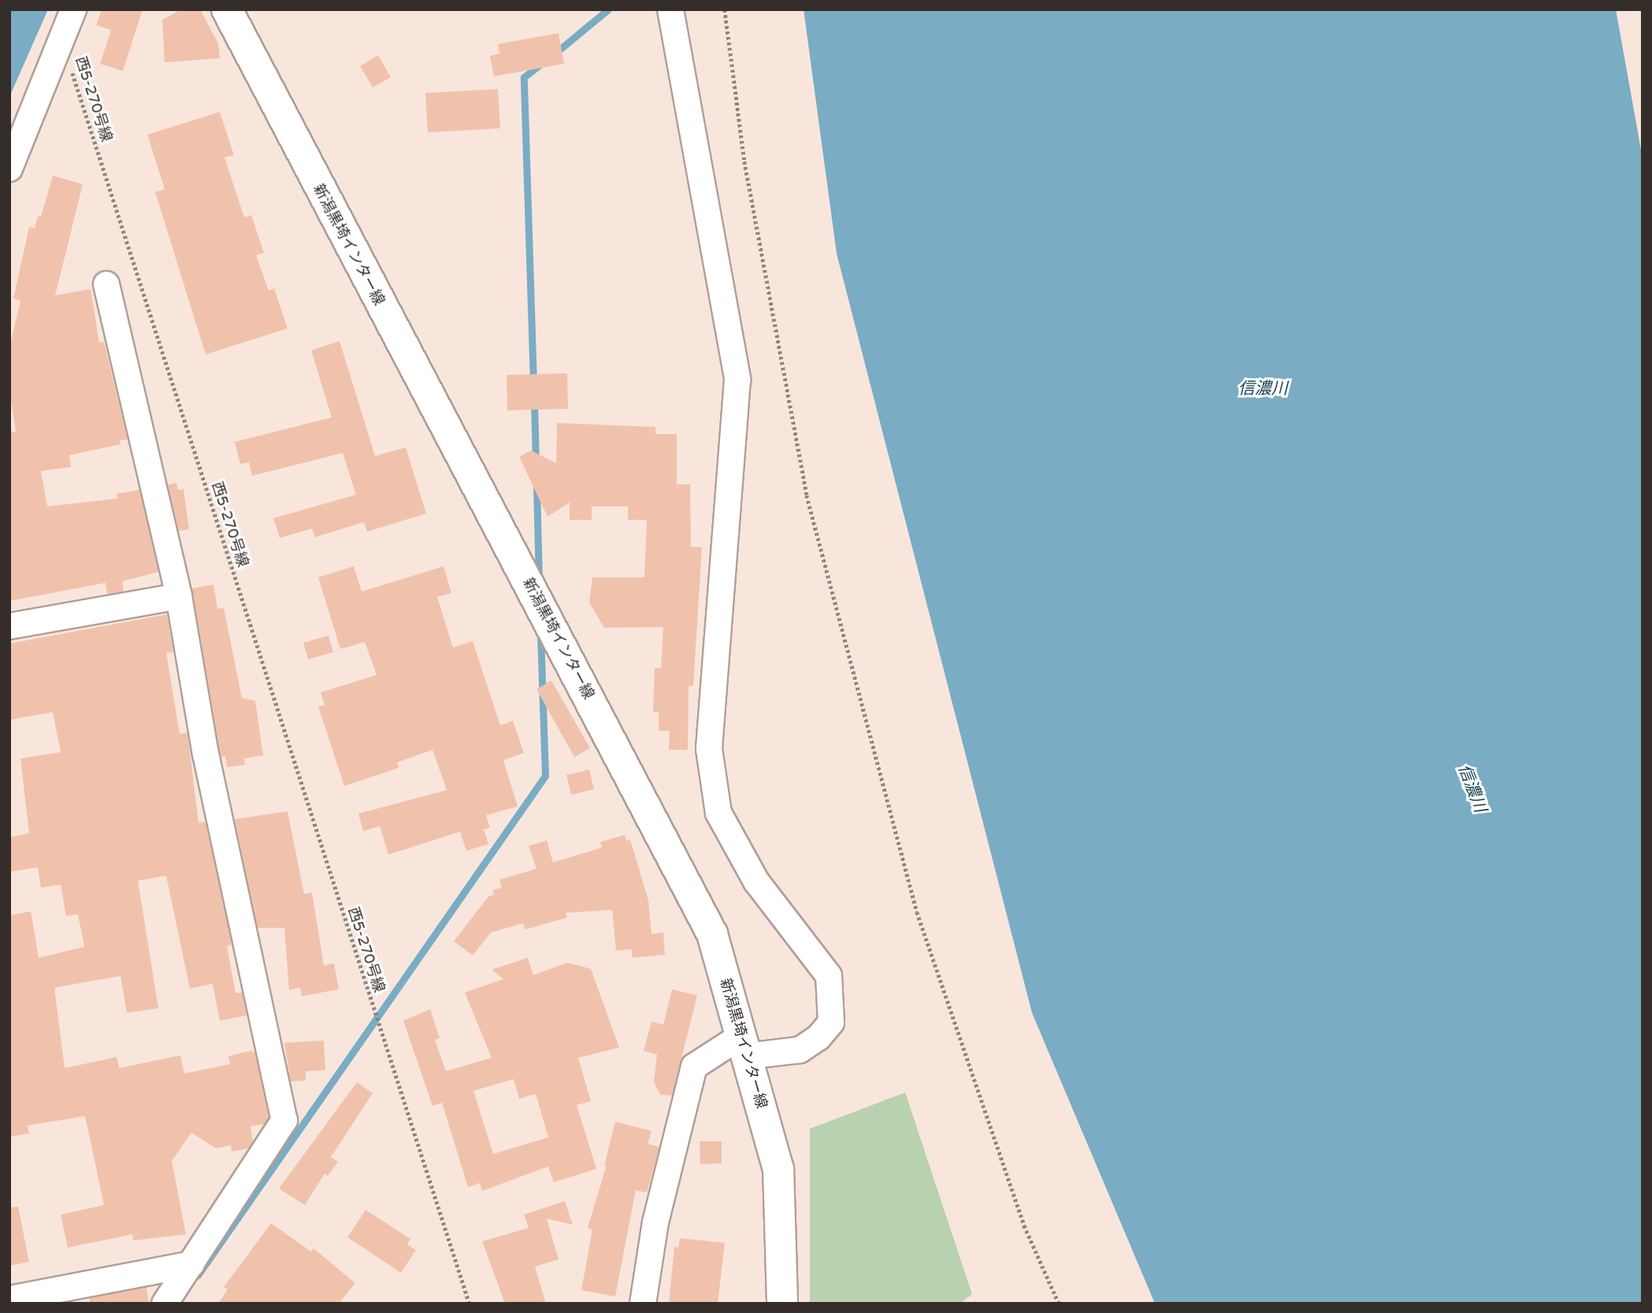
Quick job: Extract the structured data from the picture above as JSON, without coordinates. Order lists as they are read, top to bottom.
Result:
{
  "streets": {
    "main road": ["新潟黒埼インター線"],
    "path": ["西5-270号線"]
  },
  "water": ["信濃川"]
}
